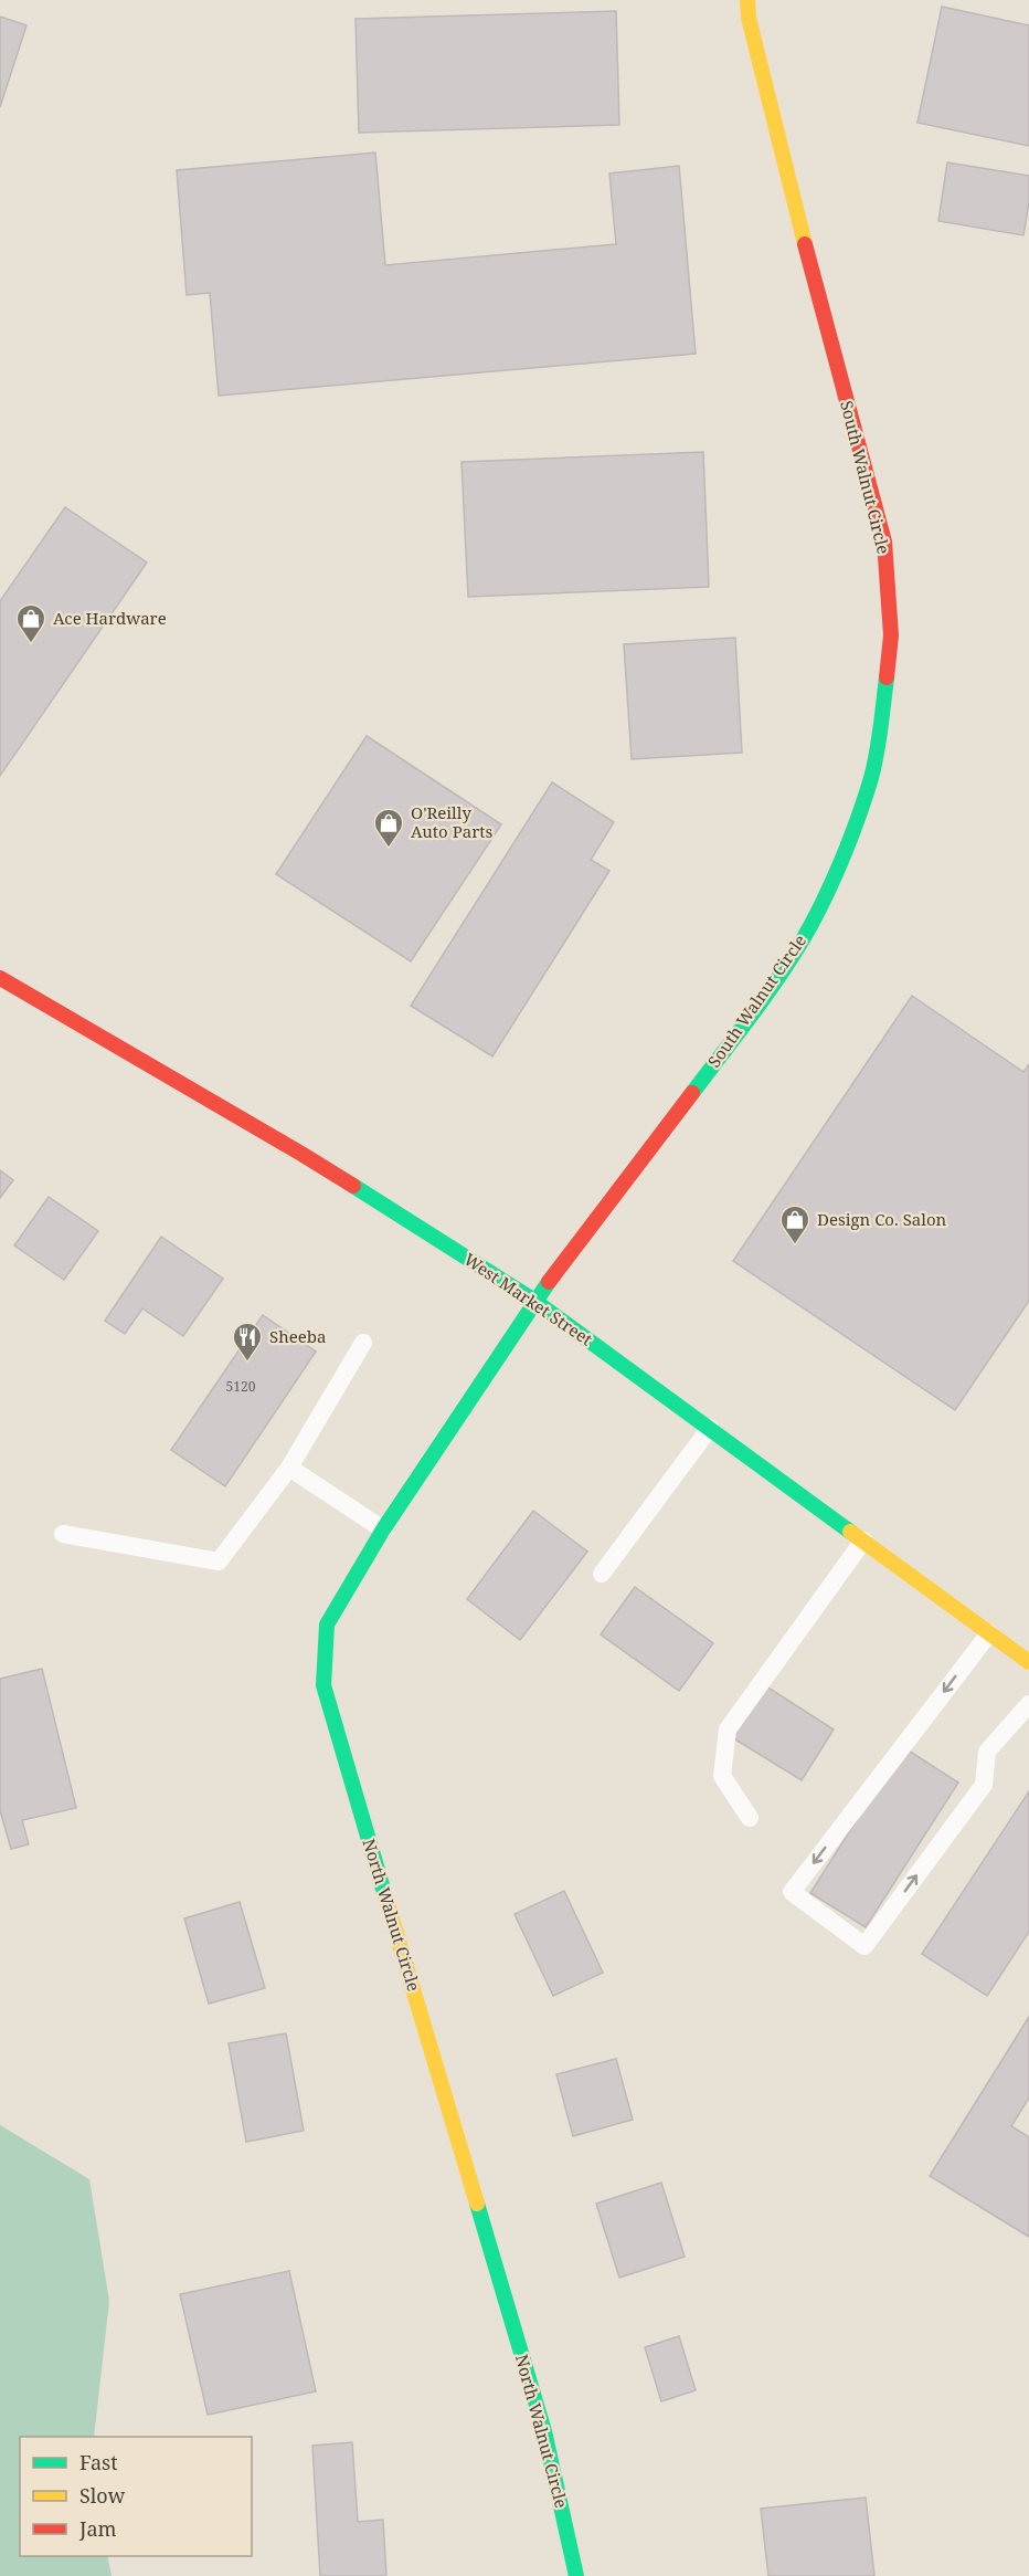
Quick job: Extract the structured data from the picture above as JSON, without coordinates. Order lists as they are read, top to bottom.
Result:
{
  "streets": {
    "street": ["South Walnut Circle", "West Market Street", "North Walnut Circle"]
  },
  "crossings": [
    ["South Walnut Circle", "West Market Street"],
    ["South Walnut Circle", "North Walnut Circle"],
    ["West Market Street", "North Walnut Circle"]
  ],
  "places": {
    "shop": ["Ace Hardware", "O'Reilly Auto Parts", "Design Co. Salon"],
    "restaurant": ["Sheeba"]
  },
  "house_numbers": ["5120"],
  "legend": ["Fast", "Slow", "Jam"]
}
